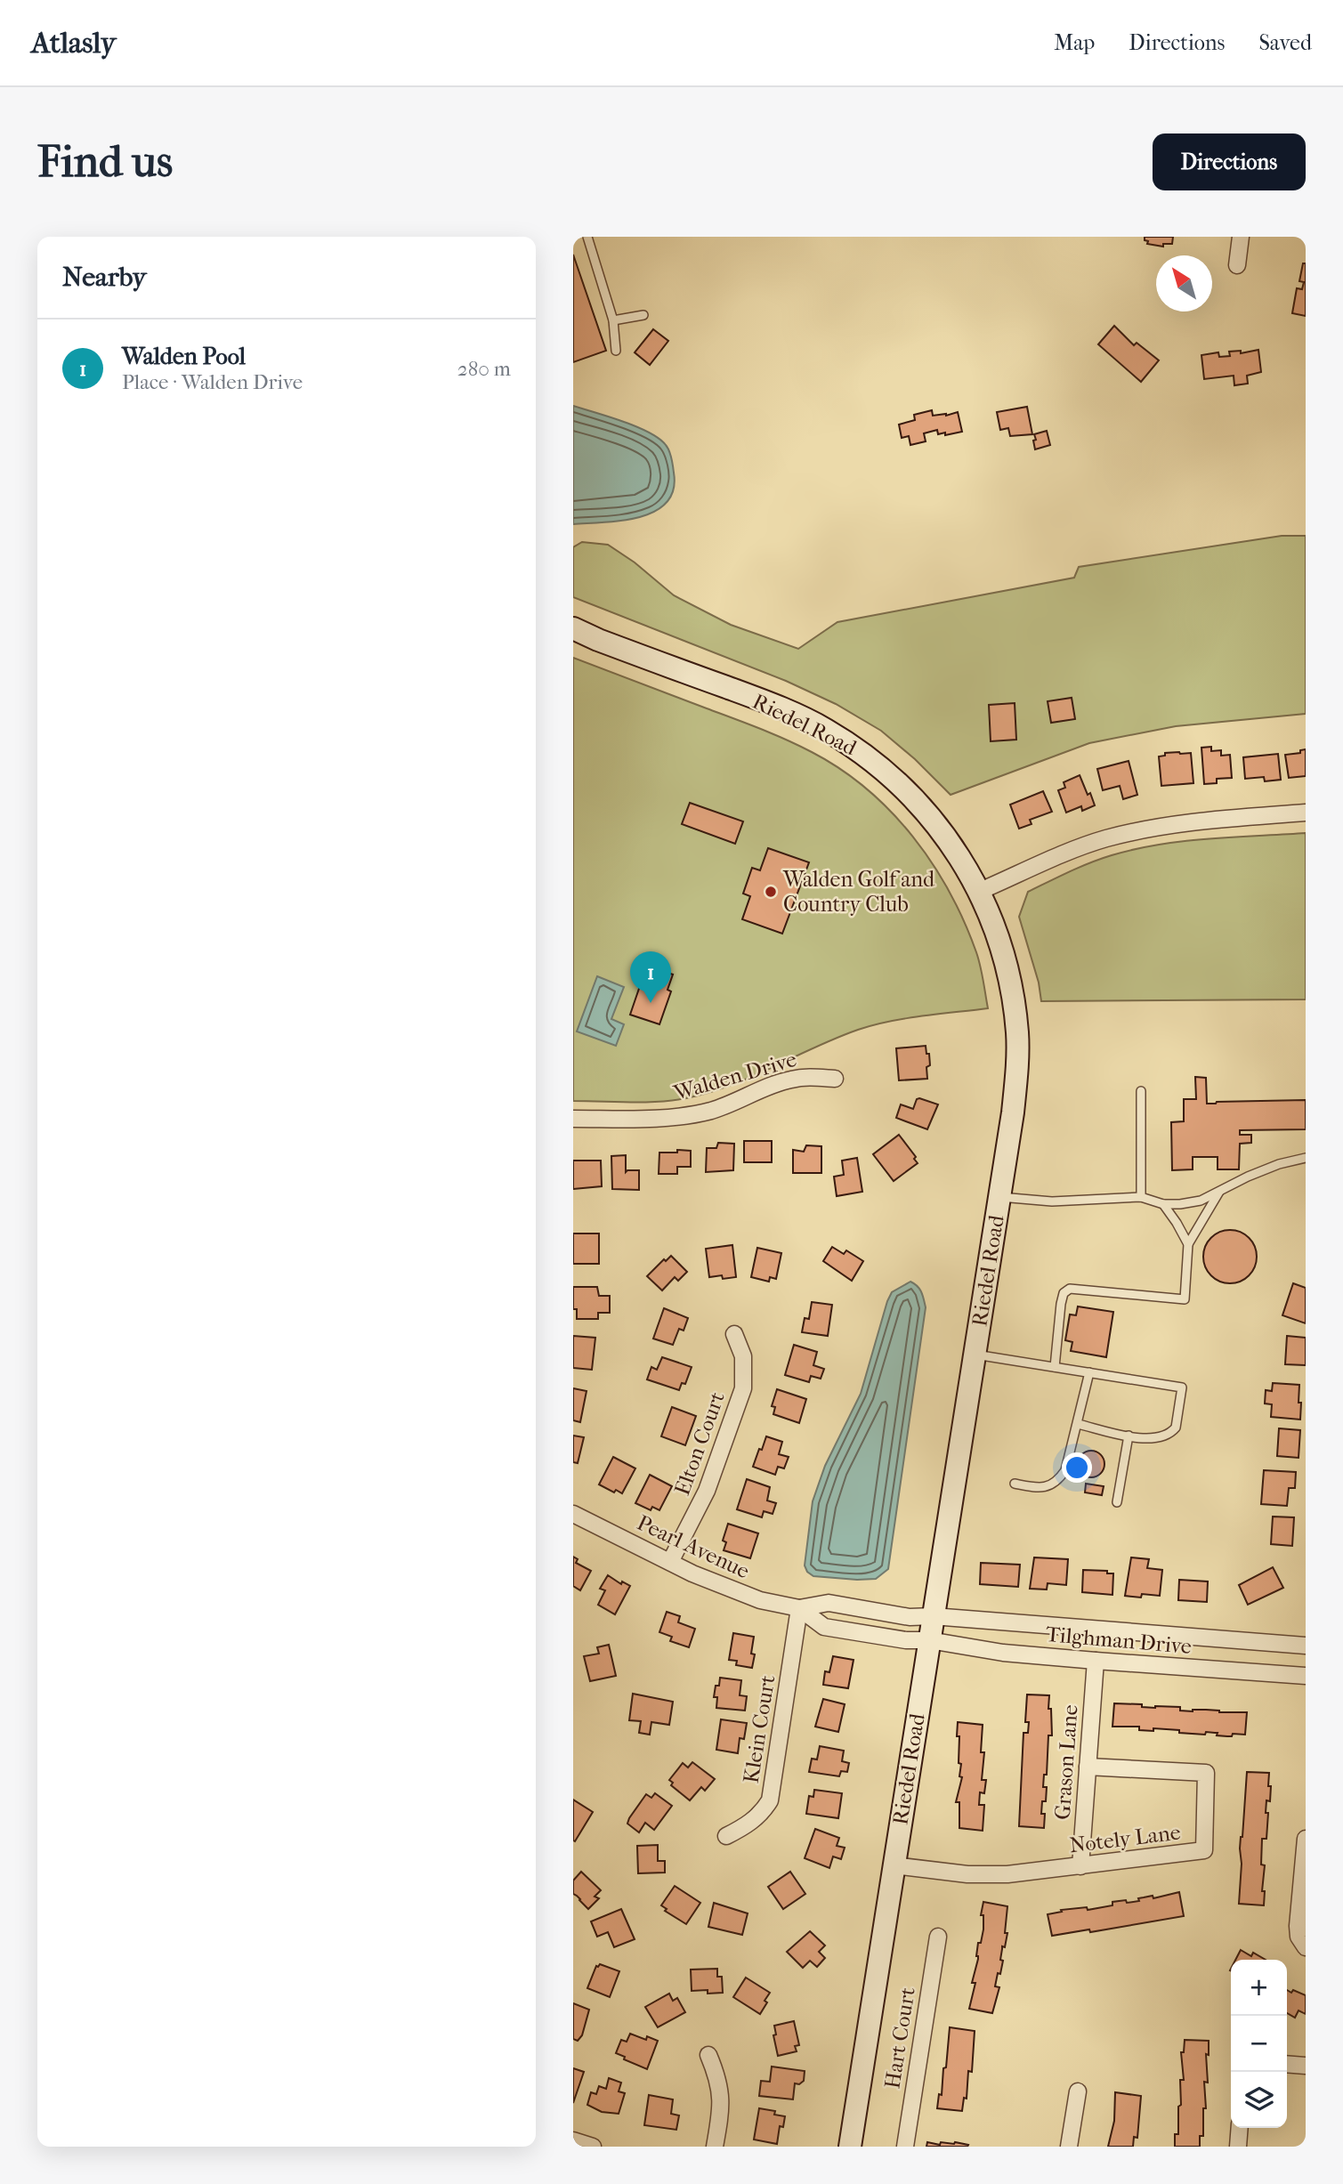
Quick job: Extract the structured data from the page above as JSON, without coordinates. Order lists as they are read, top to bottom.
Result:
{
  "streets": {
    "street": [
      "Riedel Road",
      "Walden Drive",
      "Elton Court",
      "Pearl Avenue",
      "Tilghman Drive",
      "Klein Court",
      "Grason Lane",
      "Notely Lane",
      "Hart Court"
    ]
  },
  "crossings": [
    ["Riedel Road", "Pearl Avenue"],
    ["Riedel Road", "Tilghman Drive"],
    ["Riedel Road", "Notely Lane"],
    ["Elton Court", "Pearl Avenue"],
    ["Pearl Avenue", "Tilghman Drive"],
    ["Pearl Avenue", "Klein Court"],
    ["Tilghman Drive", "Grason Lane"],
    ["Grason Lane", "Notely Lane"]
  ],
  "places": ["Walden Golf and Country Club"],
  "north": "top left",
  "page": {
    "header": "Atlasly",
    "nav": ["Map", "Directions", "Saved"],
    "buttons": "Directions",
    "title": "Find us",
    "heading": "Nearby",
    "list": [
      {
        "mark": "1",
        "name": "Walden Pool",
        "note": "Place · Walden Drive",
        "value": "280 m"
      }
    ],
    "pins": "1",
    "map_buttons": ["+", "−"]
  }
}
